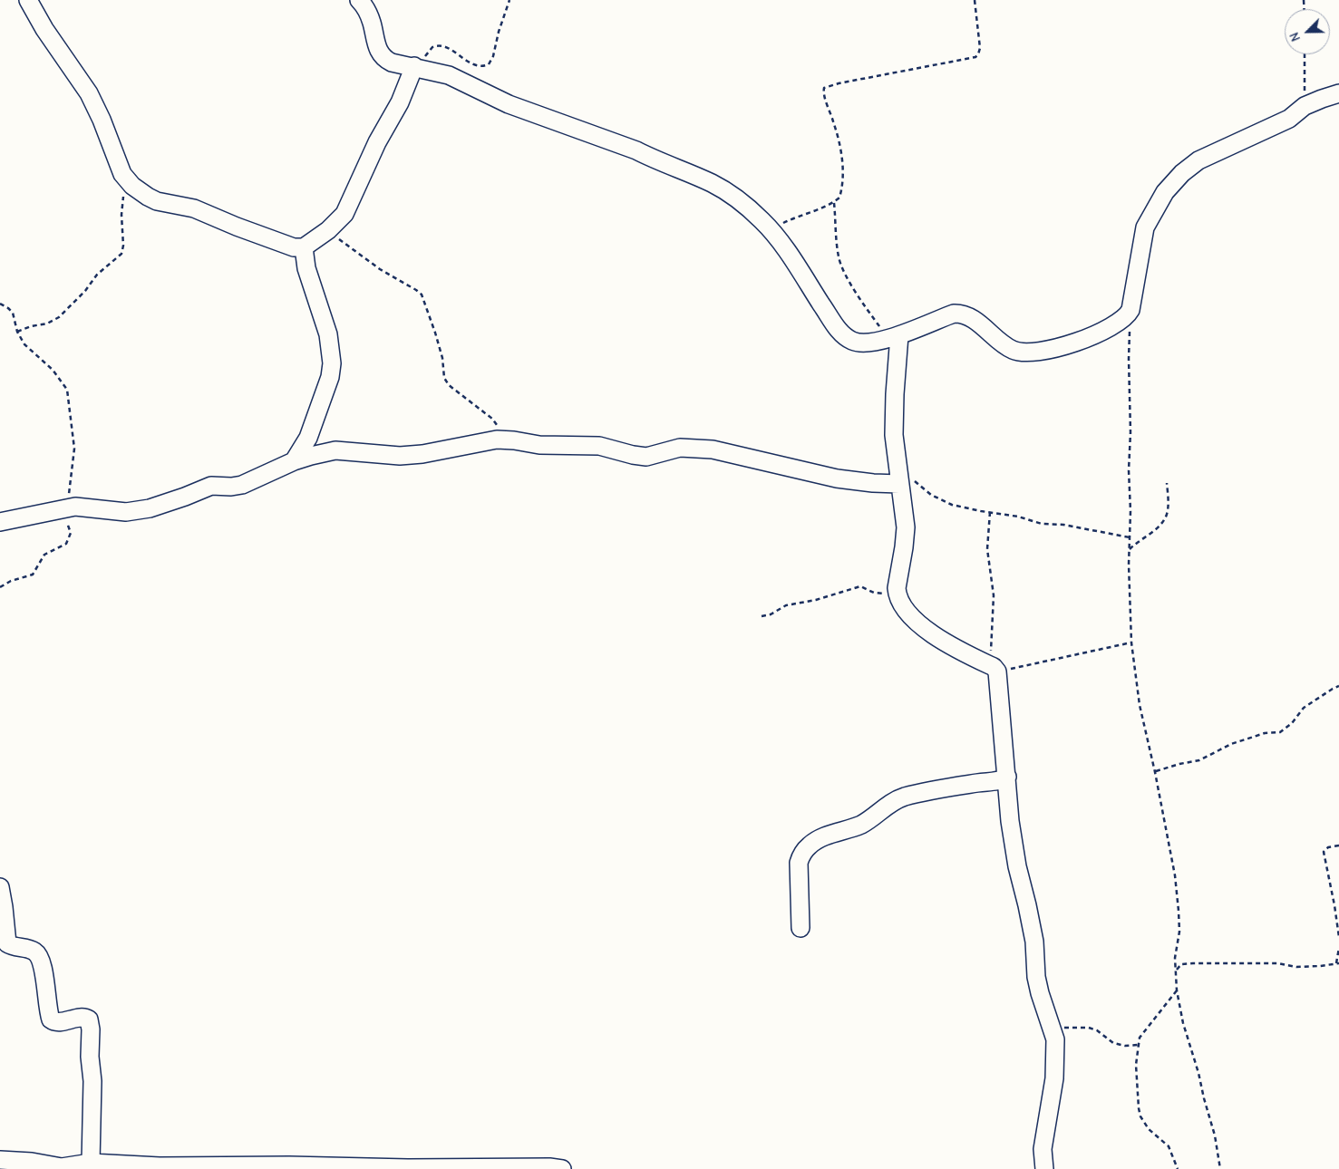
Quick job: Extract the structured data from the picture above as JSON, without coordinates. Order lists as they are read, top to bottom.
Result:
{
  "north": "bottom left"
}
